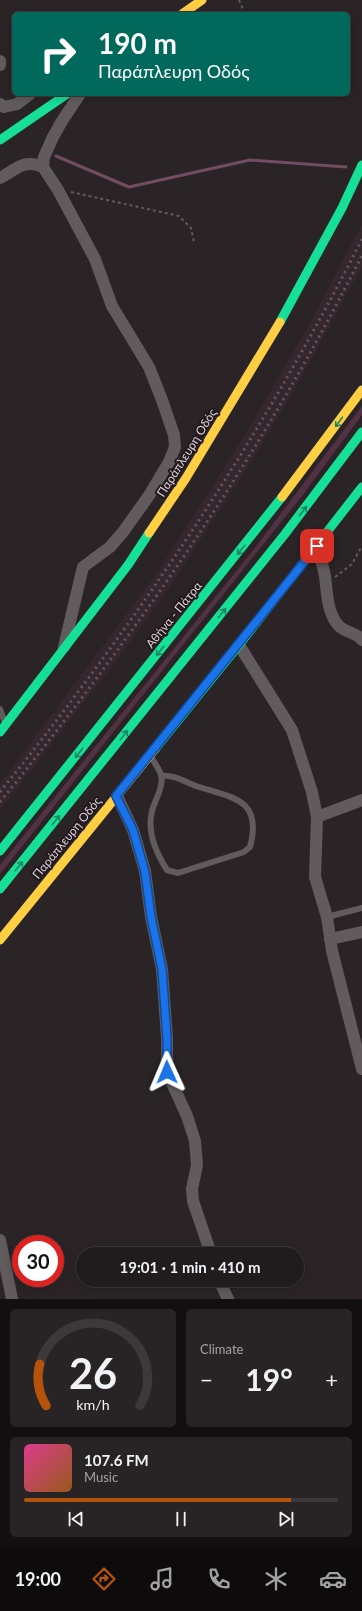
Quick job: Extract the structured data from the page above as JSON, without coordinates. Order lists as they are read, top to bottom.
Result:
{
  "streets": {
    "main road": ["Παράπλευρη Οδός", "Αθήνα - Πάτρα"]
  },
  "page": {
    "turn": ["190 m", "Παράπλευρη Οδός"],
    "limit": "30",
    "trip": "19:01 · 1 min · 410 m",
    "tile": "Climate",
    "heat": ["−", "19°", "+"],
    "song": ["107.6 FM", "Music"],
    "tabs": "19:00",
    "gauge": ["26", "km/h"]
  }
}
